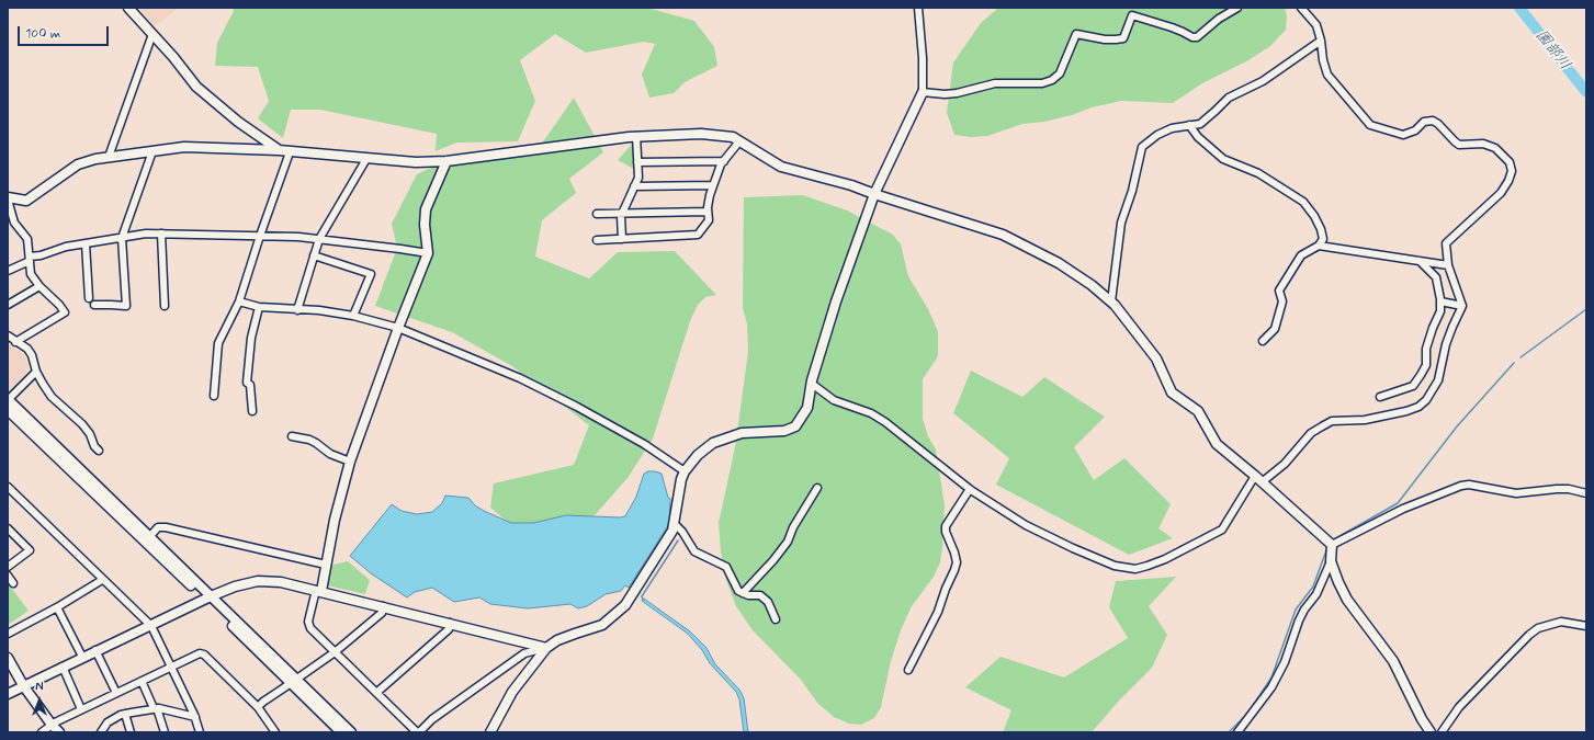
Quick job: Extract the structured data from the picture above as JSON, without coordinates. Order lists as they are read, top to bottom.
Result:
{
  "water": ["園部川"],
  "scale_bar": "100 m",
  "north": "top"
}
